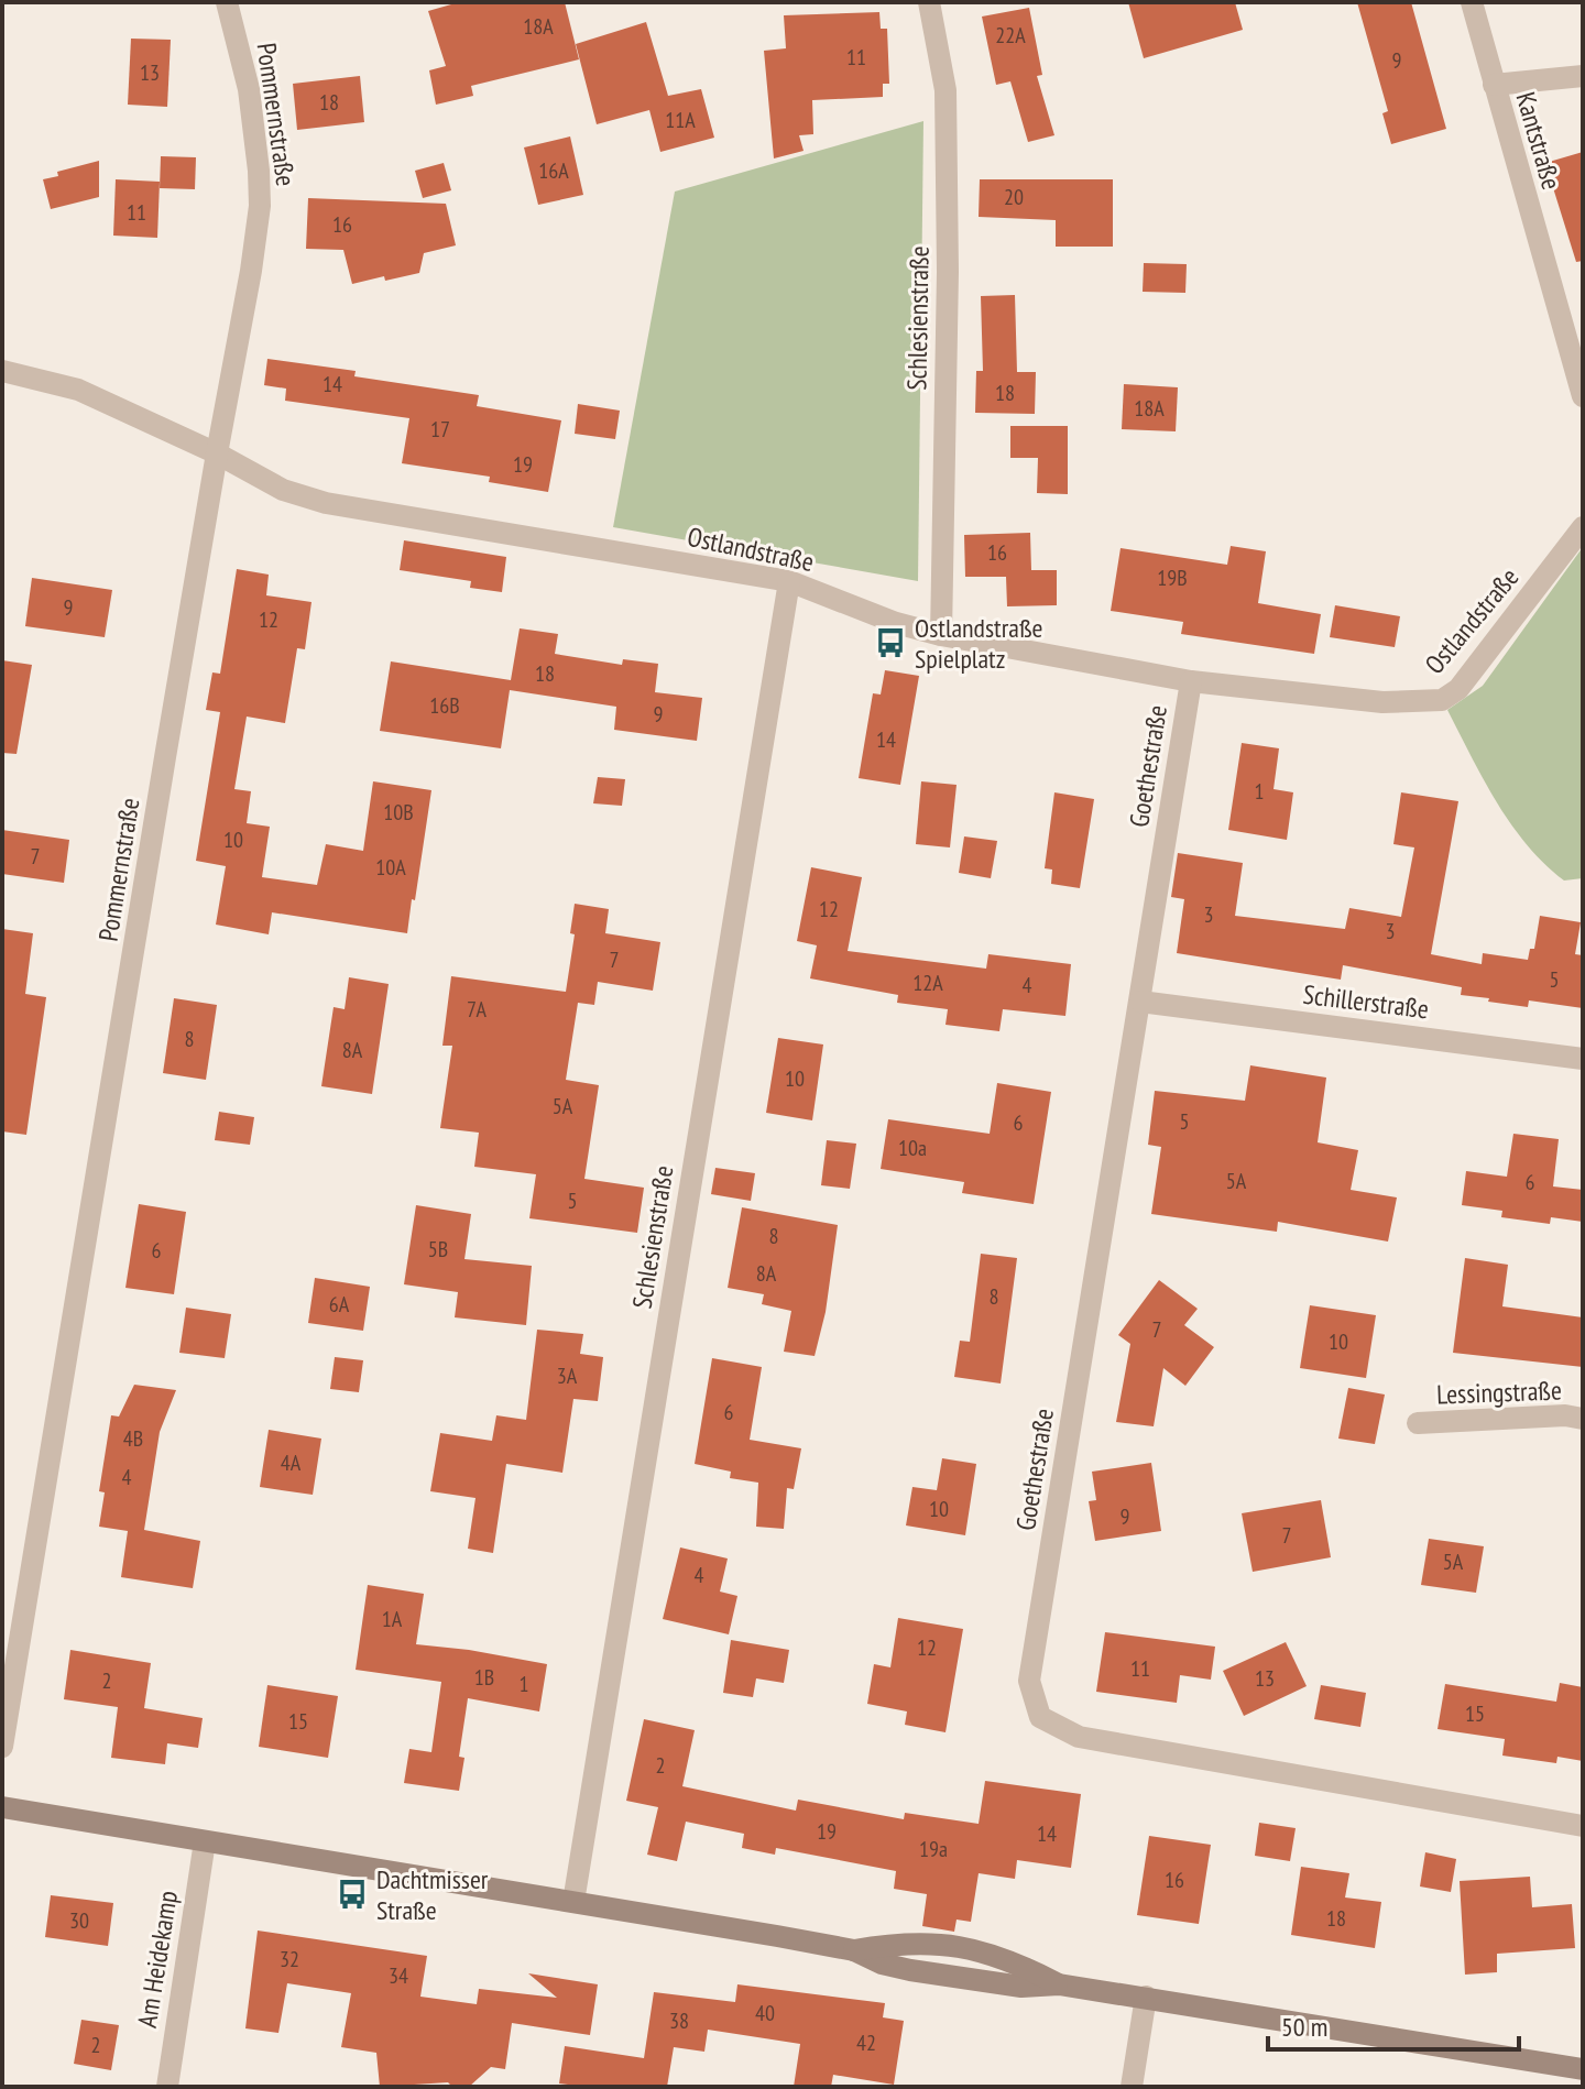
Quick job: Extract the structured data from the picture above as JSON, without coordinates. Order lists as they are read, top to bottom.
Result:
{
  "streets": {
    "street": [
      "Pommernstraße",
      "Kantstraße",
      "Schlesienstraße",
      "Ostlandstraße",
      "Goethestraße",
      "Schillerstraße",
      "Lessingstraße",
      "Am Heidekamp"
    ]
  },
  "crossings": [
    ["Pommernstraße", "Ostlandstraße"],
    ["Schlesienstraße", "Ostlandstraße"],
    ["Ostlandstraße", "Goethestraße"],
    ["Goethestraße", "Schillerstraße"]
  ],
  "places": {
    "bus stop": ["Ostlandstraße Spielplatz", "Dachtmisser Straße"]
  },
  "house_numbers": [
    "18A",
    "22A",
    "11",
    "9",
    "13",
    "18",
    "11A",
    "16A",
    "20",
    "11",
    "16",
    "14",
    "18",
    "18A",
    "17",
    "19",
    "16",
    "19B",
    "9",
    "12",
    "18",
    "16B",
    "9",
    "14",
    "1",
    "10B",
    "10",
    "7",
    "10A",
    "12",
    "3",
    "3",
    "7",
    "5",
    "12A",
    "4",
    "7A",
    "8",
    "8A",
    "10",
    "5A",
    "5",
    "6",
    "10a",
    "5A",
    "6",
    "5",
    "8",
    "5B",
    "6",
    "8A",
    "8",
    "6A",
    "7",
    "10",
    "3A",
    "6",
    "4B",
    "4A",
    "4",
    "10",
    "9",
    "7",
    "5A",
    "4",
    "1A",
    "12",
    "11",
    "1B",
    "13",
    "2",
    "1",
    "15",
    "15",
    "2",
    "19",
    "14",
    "19a",
    "16",
    "18",
    "30",
    "32",
    "34",
    "40",
    "38",
    "42",
    "2"
  ],
  "scale_bar": "50 m"
}
